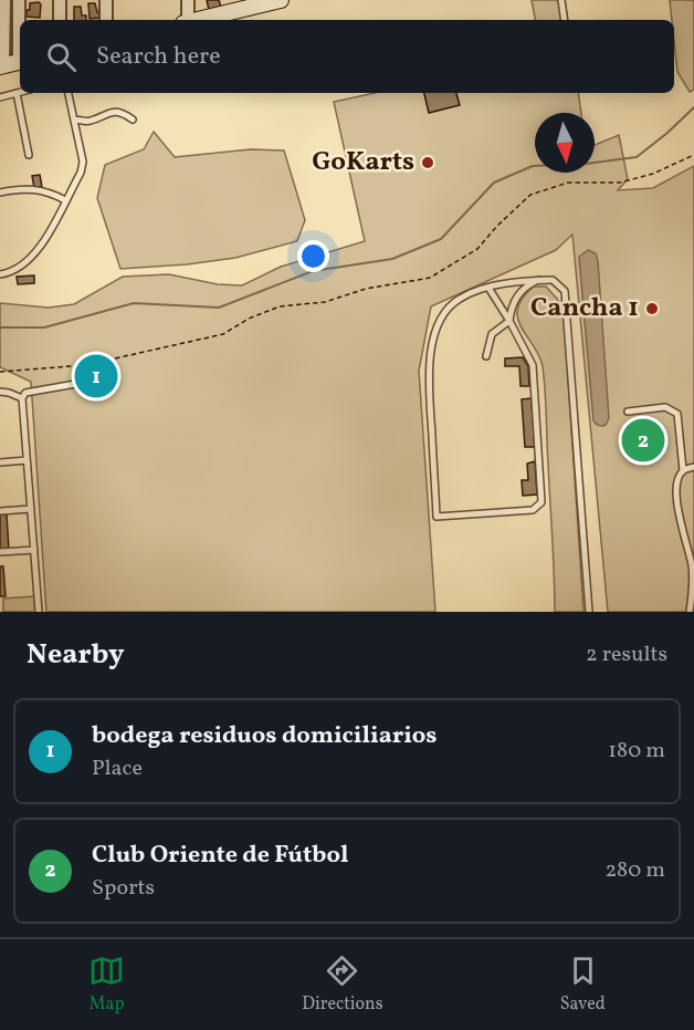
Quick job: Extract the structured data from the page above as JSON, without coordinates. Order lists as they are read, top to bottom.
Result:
{
  "places": ["GoKarts", "Cancha 1"],
  "north": "bottom",
  "page": {
    "search": "Search here",
    "pins": ["1", "2"],
    "heading": ["Nearby", "2 results"],
    "list": [
      {
        "mark": "1",
        "name": "bodega residuos domiciliarios",
        "note": "Place",
        "value": "180 m"
      },
      {
        "mark": "2",
        "name": "Club Oriente de Fútbol",
        "note": "Sports",
        "value": "280 m"
      }
    ],
    "nav": ["Map", "Directions", "Saved"]
  }
}
